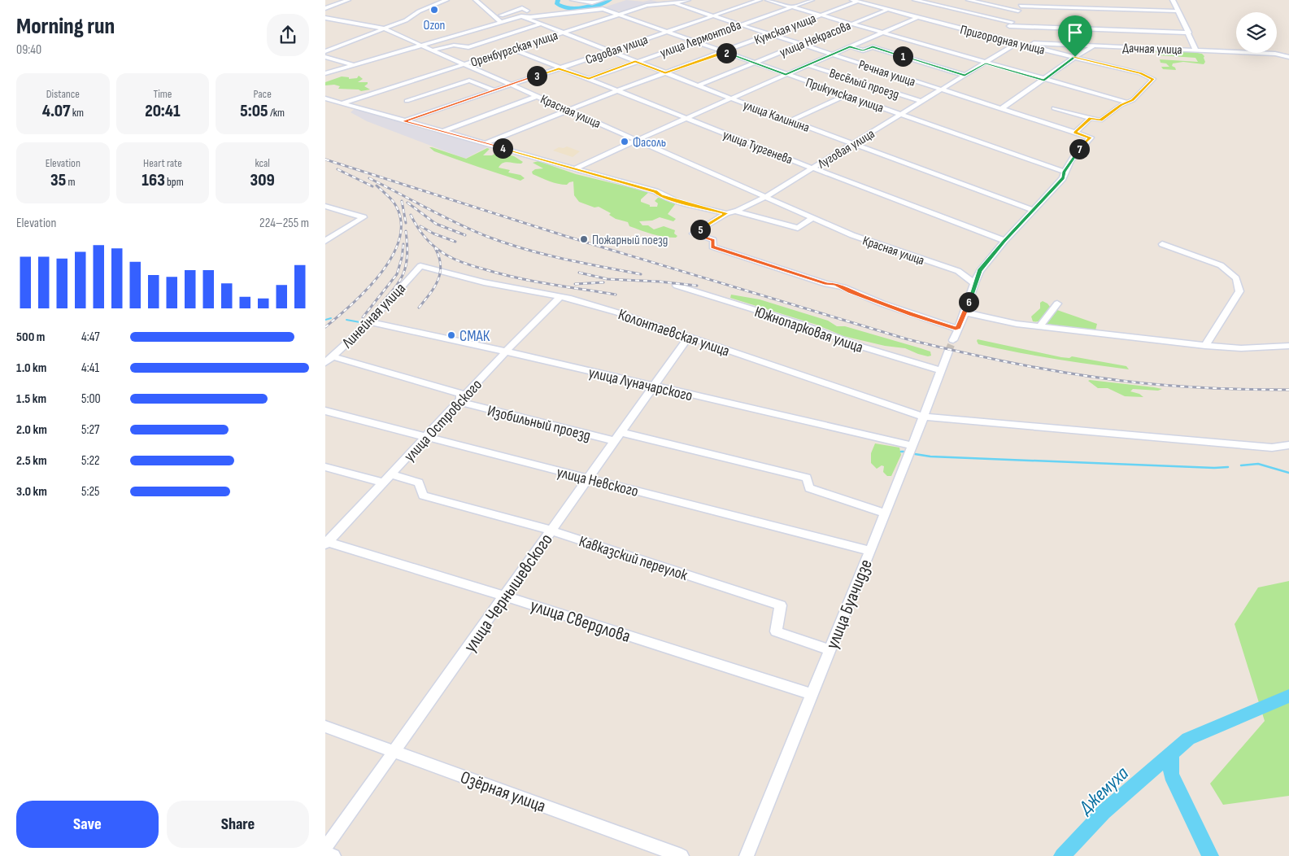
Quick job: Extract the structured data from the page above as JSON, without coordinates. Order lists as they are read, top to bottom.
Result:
{
  "streets": {
    "street": [
      "Кумская улица",
      "улица Лермонтова",
      "улица Некрасова",
      "Пригородная улица",
      "Оренбургская улица",
      "Дачная улица",
      "Садовая улица",
      "Речная улица",
      "Весёлый проезд",
      "Прикумская улица",
      "Красная улица",
      "улица Калинина",
      "улица Тургенева",
      "Луговая улица",
      "Линейная улица",
      "Южнопарковая улица",
      "Колонтаевская улица",
      "улица Луначарского",
      "улица Островского",
      "Изобильный проезд",
      "улица Невского",
      "Кавказский переулок",
      "улица Чернышевского",
      "улица Буачидзе",
      "улица Свердлова",
      "Озёрная улица"
    ]
  },
  "crossings": [
    ["Кумская улица", "Пригородная улица"],
    ["Кумская улица", "Речная улица"],
    ["Кумская улица", "Прикумская улица"],
    ["Кумская улица", "Красная улица"],
    ["Кумская улица", "улица Калинина"],
    ["Кумская улица", "улица Тургенева"],
    ["улица Лермонтова", "Речная улица"],
    ["улица Лермонтова", "Прикумская улица"],
    ["улица Лермонтова", "улица Калинина"],
    ["улица Лермонтова", "улица Тургенева"],
    ["улица Некрасова", "Пригородная улица"],
    ["улица Некрасова", "Речная улица"],
    ["улица Некрасова", "Прикумская улица"],
    ["улица Некрасова", "улица Калинина"],
    ["Пригородная улица", "Дачная улица"],
    ["Пригородная улица", "Луговая улица"],
    ["Оренбургская улица", "Речная улица"],
    ["Оренбургская улица", "Прикумская улица"],
    ["Оренбургская улица", "Красная улица"],
    ["Оренбургская улица", "улица Калинина"],
    ["Оренбургская улица", "улица Тургенева"],
    ["Дачная улица", "Луговая улица"],
    ["Садовая улица", "Речная улица"],
    ["Садовая улица", "Прикумская улица"],
    ["Садовая улица", "Красная улица"],
    ["Садовая улица", "улица Калинина"],
    ["Садовая улица", "улица Тургенева"],
    ["Речная улица", "Прикумская улица"],
    ["Речная улица", "Луговая улица"],
    ["Весёлый проезд", "Луговая улица"],
    ["Прикумская улица", "улица Калинина"],
    ["Прикумская улица", "Луговая улица"],
    ["Красная улица", "Луговая улица"],
    ["улица Калинина", "Луговая улица"],
    ["улица Тургенева", "Луговая улица"],
    ["Линейная улица", "Колонтаевская улица"],
    ["Линейная улица", "улица Луначарского"],
    ["Южнопарковая улица", "улица Буачидзе"],
    ["Колонтаевская улица", "улица Островского"],
    ["Колонтаевская улица", "улица Чернышевского"],
    ["Колонтаевская улица", "улица Буачидзе"],
    ["улица Луначарского", "улица Островского"],
    ["улица Луначарского", "улица Чернышевского"],
    ["улица Луначарского", "улица Буачидзе"],
    ["улица Островского", "Изобильный проезд"],
    ["улица Островского", "улица Невского"],
    ["улица Островского", "Кавказский переулок"],
    ["улица Островского", "улица Свердлова"],
    ["Изобильный проезд", "улица Чернышевского"],
    ["Изобильный проезд", "улица Буачидзе"],
    ["улица Невского", "улица Чернышевского"],
    ["улица Невского", "улица Буачидзе"],
    ["Кавказский переулок", "улица Чернышевского"],
    ["Кавказский переулок", "улица Буачидзе"],
    ["улица Чернышевского", "улица Свердлова"],
    ["улица Чернышевского", "Озёрная улица"],
    ["улица Буачидзе", "улица Свердлова"]
  ],
  "water": ["Джемуха"],
  "places": [
    "Ozon",
    "Фасоль",
    "Пожарный поезд",
    "СМАК"
  ],
  "page": {
    "heading": ["Morning run", "09:40"],
    "pins": [
      "2",
      "1",
      "3",
      "4",
      "7",
      "5",
      "6"
    ],
    "stats": [
      ["Distance", "4.07 km"],
      ["Time", "20:41"],
      ["Pace", "5:05 /km"],
      ["Elevation", "35 m"],
      ["Heart rate", "163 bpm"],
      ["kcal", "309"]
    ],
    "chart": ["Elevation", "224–255 m"],
    "list": [
      {
        "name": "500 m",
        "note": "4:47"
      },
      {
        "name": "1.0 km",
        "note": "4:41"
      },
      {
        "name": "1.5 km",
        "note": "5:00"
      },
      {
        "name": "2.0 km",
        "note": "5:27"
      },
      {
        "name": "2.5 km",
        "note": "5:22"
      },
      {
        "name": "3.0 km",
        "note": "5:25"
      }
    ],
    "buttons": ["Save", "Share"]
  }
}
